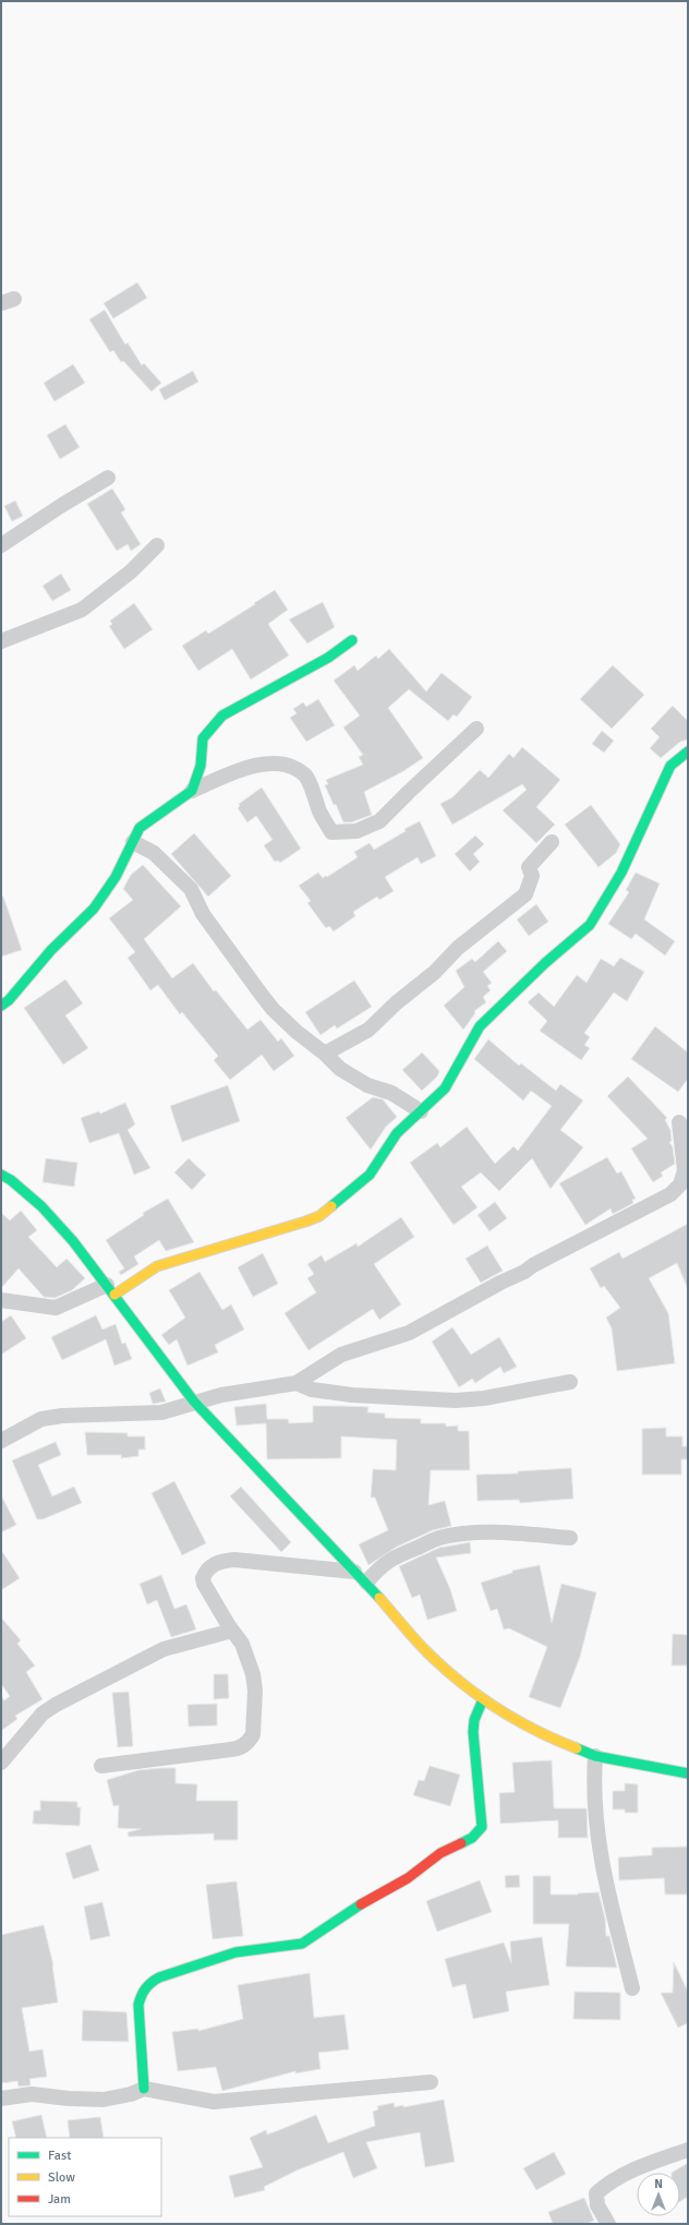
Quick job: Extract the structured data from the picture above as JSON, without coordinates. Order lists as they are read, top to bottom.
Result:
{
  "legend": ["Fast", "Slow", "Jam"],
  "north": "top"
}
